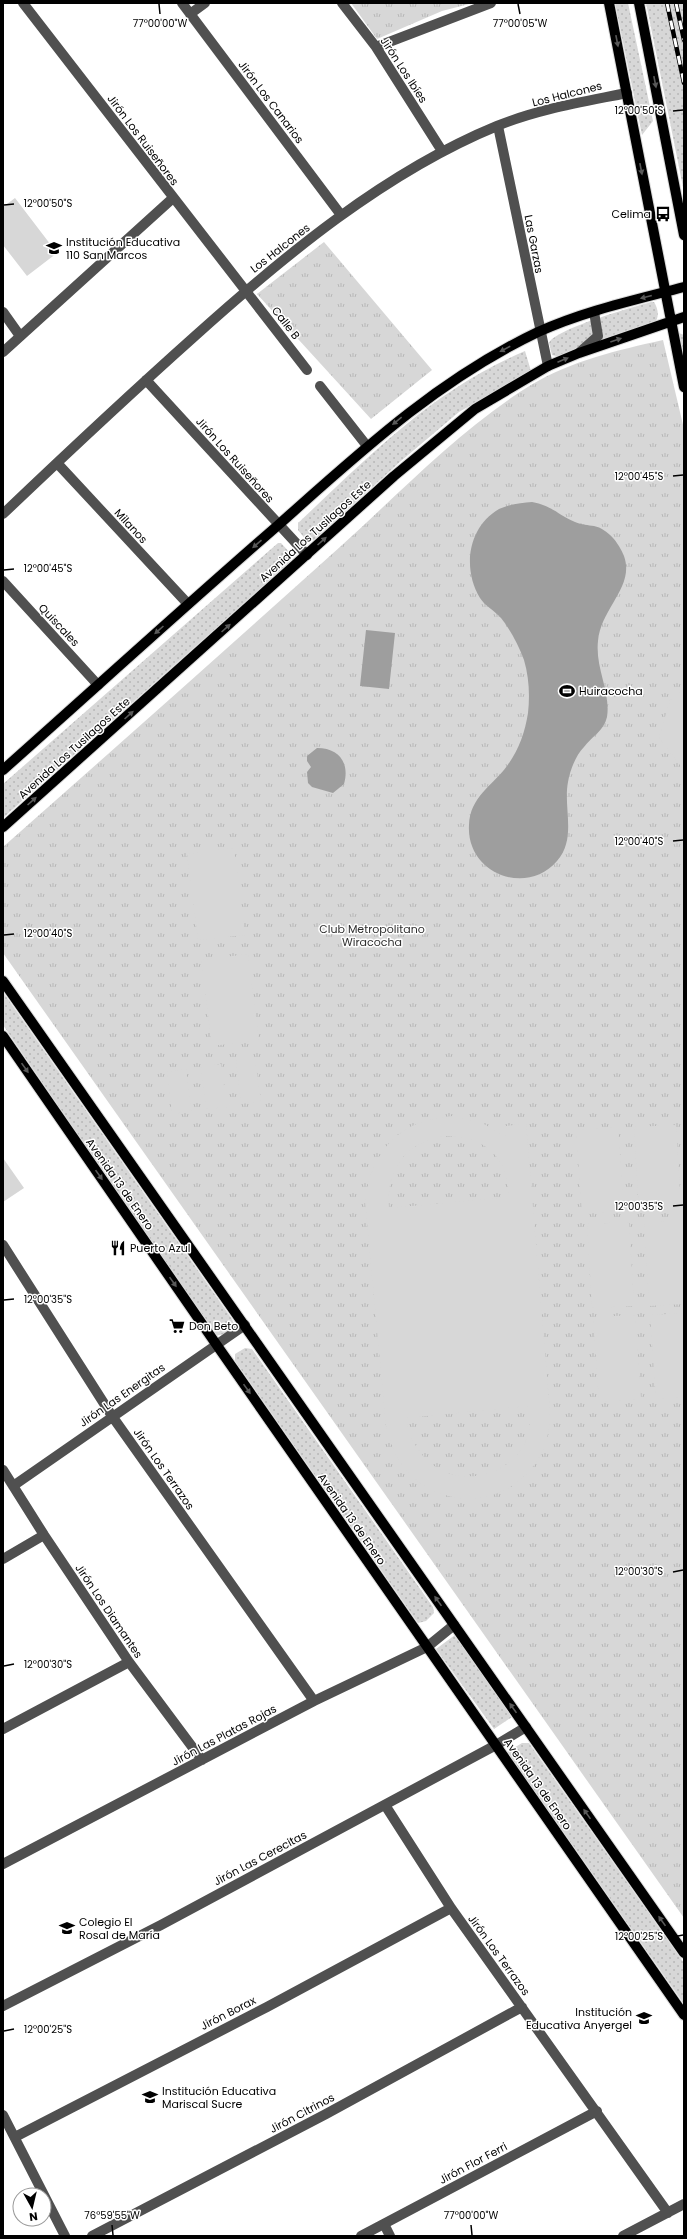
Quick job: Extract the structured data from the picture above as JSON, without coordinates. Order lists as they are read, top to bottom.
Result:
{
  "streets": {
    "main road": ["Avenida Los Tusilagos Este", "Avenida 13 de Enero"],
    "street": [
      "Jirón Los Ibíes",
      "Los Halcones",
      "Jirón Los Canarios",
      "Jirón Los Ruiseñores",
      "Las Garzas",
      "Calle B",
      "Milanos",
      "Quiscales",
      "Jirón Las Energitas",
      "Jirón Los Terrazos",
      "Jirón Los Diamantes",
      "Jirón Las Platas Rojas",
      "Jirón Las Cerecitas",
      "Jirón Borax",
      "Jirón Citrinos",
      "Jirón Flor Ferri"
    ]
  },
  "crossings": [
    ["Jirón Los Ibíes", "Los Halcones"],
    ["Los Halcones", "Jirón Los Canarios"],
    ["Los Halcones", "Jirón Los Ruiseñores"],
    ["Los Halcones", "Las Garzas"],
    ["Los Halcones", "Calle B"],
    ["Los Halcones", "Milanos"],
    ["Jirón Los Ruiseñores", "Calle B"],
    ["Jirón Los Ruiseñores", "Avenida Los Tusilagos Este"],
    ["Las Garzas", "Avenida Los Tusilagos Este"],
    ["Avenida 13 de Enero", "Jirón Las Energitas"],
    ["Avenida 13 de Enero", "Jirón Las Platas Rojas"],
    ["Avenida 13 de Enero", "Jirón Las Cerecitas"],
    ["Jirón Las Energitas", "Jirón Los Terrazos"],
    ["Jirón Las Energitas", "Jirón Los Diamantes"],
    ["Jirón Los Terrazos", "Jirón Las Platas Rojas"],
    ["Jirón Los Terrazos", "Jirón Las Cerecitas"],
    ["Jirón Los Terrazos", "Jirón Borax"],
    ["Jirón Los Terrazos", "Jirón Citrinos"],
    ["Jirón Los Terrazos", "Jirón Flor Ferri"],
    ["Jirón Los Diamantes", "Jirón Las Platas Rojas"]
  ],
  "parks": ["Club Metropolitano Wiracocha"],
  "places": {
    "bus stop": ["Celima"],
    "school or university": [
      "Institución Educativa 110 San Marcos",
      "Colegio El Rosal de María",
      "Institución Educativa Anyergel",
      "Institución Educativa Mariscal Sucre"
    ],
    "sports": ["Huiracocha"],
    "restaurant": ["Puerto Azul"],
    "supermarket": ["Don Beto"]
  },
  "north": "bottom",
  "coordinates": [
    "77°00'00\"W",
    "77°00'05\"W",
    "12°00'50\"S",
    "12°00'45\"S",
    "12°00'40\"S",
    "12°00'35\"S",
    "12°00'30\"S",
    "12°00'25\"S",
    "76°59'55\"W"
  ]
}
